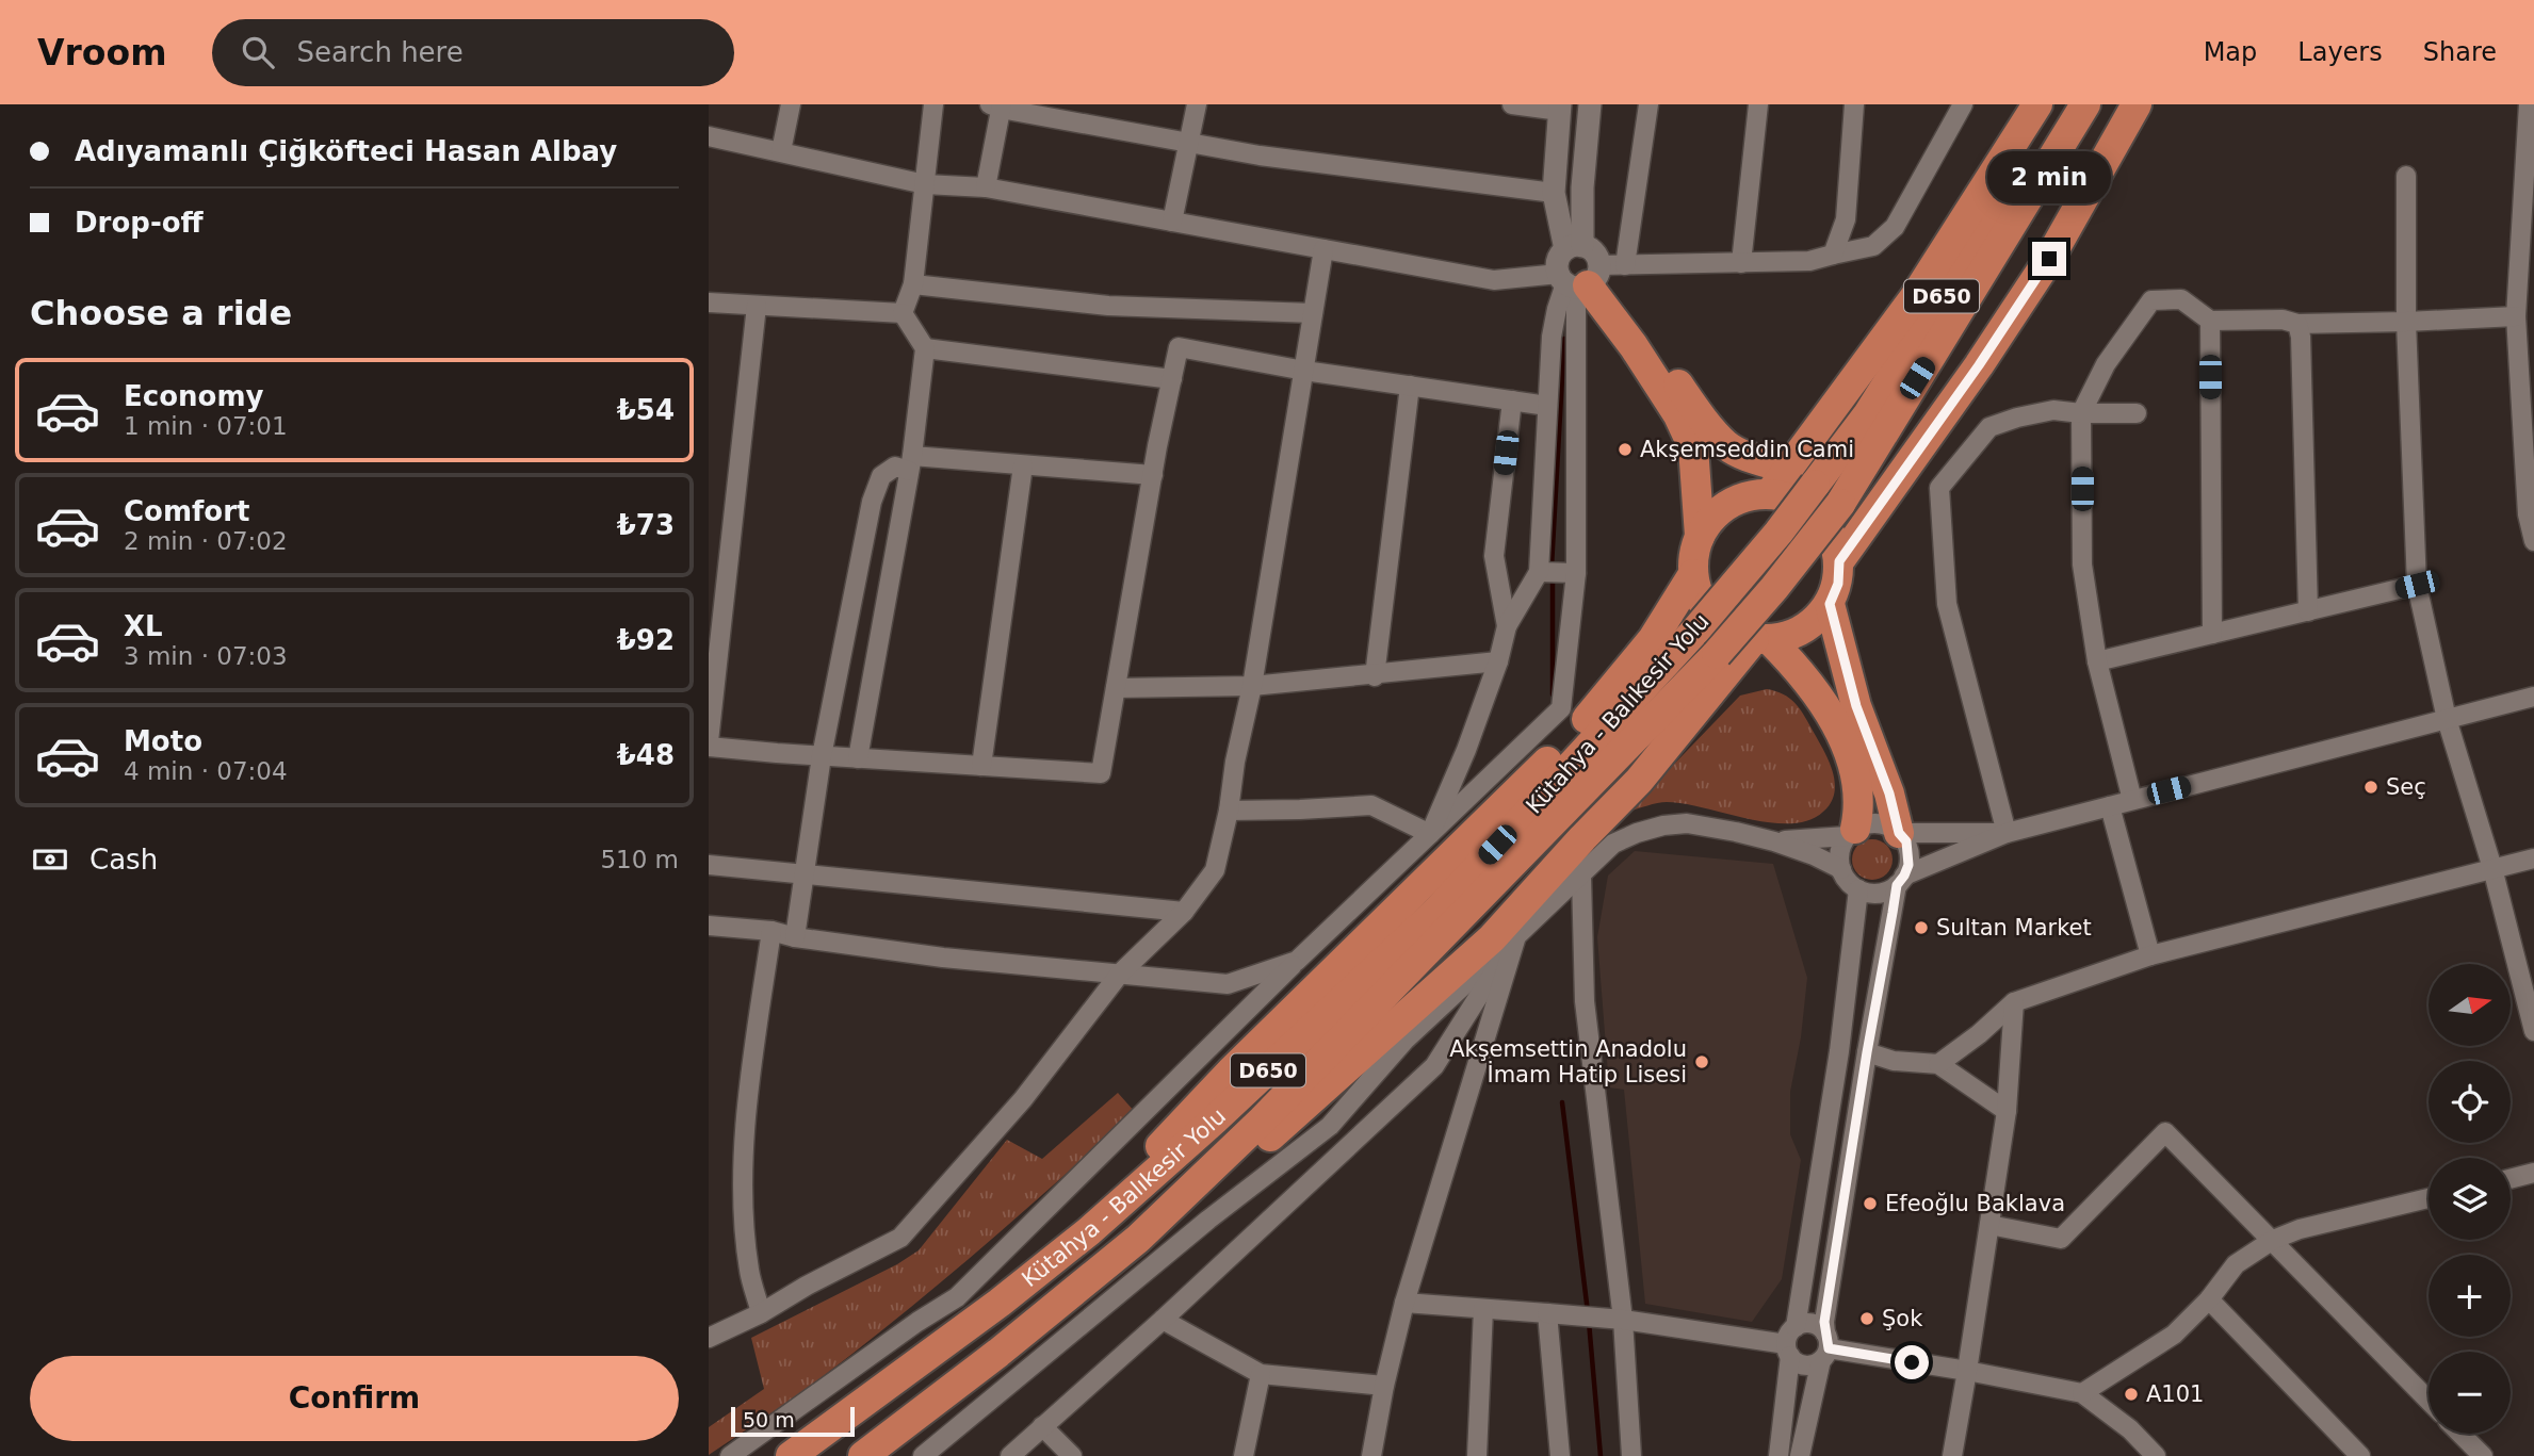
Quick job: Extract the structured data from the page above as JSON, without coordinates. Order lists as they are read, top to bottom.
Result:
{
  "streets": {
    "highway": ["D650", "Kütahya - Balıkesir Yolu"]
  },
  "places": [
    "Akşemseddin Cami",
    "Seç",
    "Sultan Market",
    "Akşemsettin Anadolu İmam Hatip Lisesi",
    "Efeoğlu Baklava",
    "Şok",
    "A101"
  ],
  "scale_bar": "50 m",
  "north": "right",
  "page": {
    "header": "Vroom",
    "search": "Search here",
    "nav": ["Map", "Layers", "Share"],
    "banner": ["Adıyamanlı Çiğköfteci Hasan Albay", "Drop-off"],
    "bubble": "2 min",
    "heading": "Choose a ride",
    "list": [
      {
        "name": "Economy",
        "note": "1 min · 07:01",
        "value": "₺54"
      },
      {
        "name": "Comfort",
        "note": "2 min · 07:02",
        "value": "₺73"
      },
      {
        "name": "XL",
        "note": "3 min · 07:03",
        "value": "₺92"
      },
      {
        "name": "Moto",
        "note": "4 min · 07:04",
        "value": "₺48"
      }
    ],
    "pay": ["Cash", "510 m"],
    "map_buttons": ["+", "−"],
    "buttons": "Confirm",
    "scale": "50 m"
  }
}
